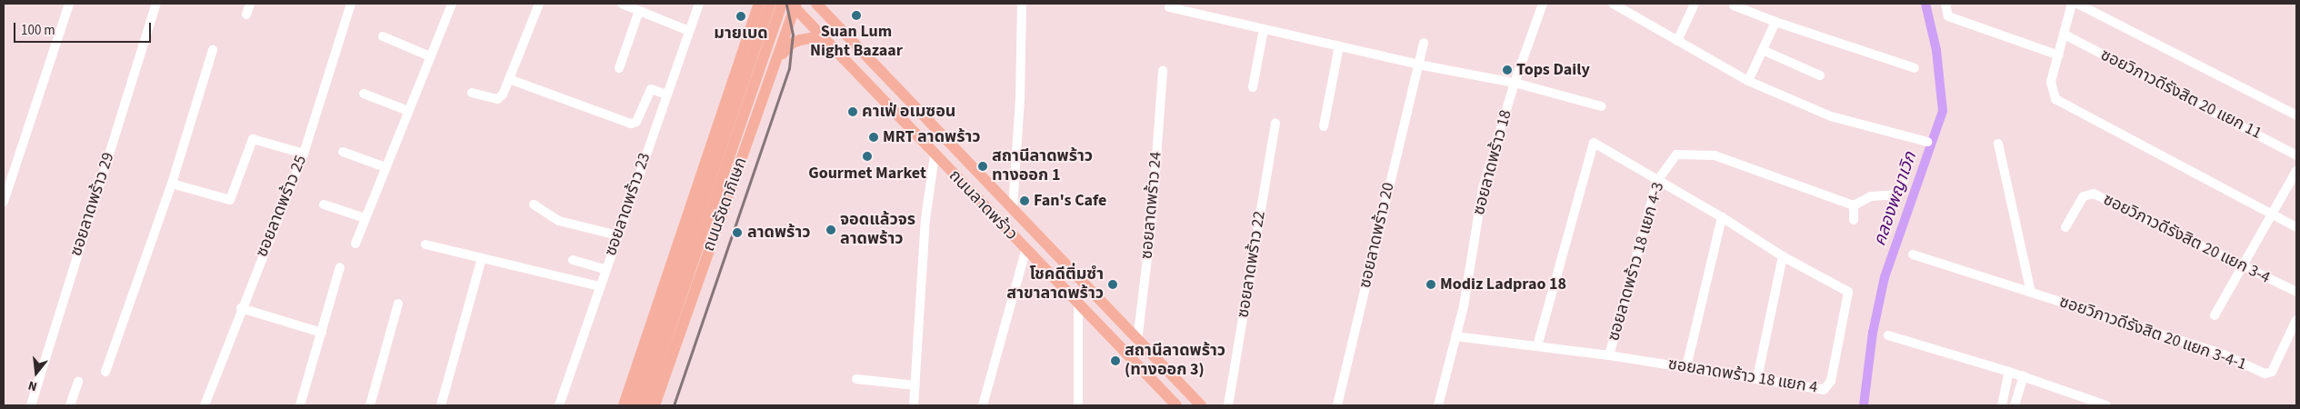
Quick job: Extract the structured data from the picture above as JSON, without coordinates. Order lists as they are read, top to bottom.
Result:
{
  "streets": {
    "main road": ["ถนนรัชดาภิเษก", "ถนนลาดพร้าว"],
    "street": [
      "ซอยวิภาวดีรังสิต 20 แยก 11",
      "ซอยลาดพร้าว 18",
      "ซอยลาดพร้าว 29",
      "ซอยลาดพร้าว 23",
      "ซอยลาดพร้าว 24",
      "ซอยลาดพร้าว 25",
      "ซอยลาดพร้าว 20",
      "ซอยวิภาวดีรังสิต 20 แยก 3-4",
      "ซอยลาดพร้าว 18 แยก 4-3",
      "ซอยลาดพร้าว 22",
      "ซอยวิภาวดีรังสิต 20 แยก 3-4-1",
      "ซอยลาดพร้าว 18 แยก 4"
    ]
  },
  "crossings": [
    ["ซอยลาดพร้าว 18", "ซอยลาดพร้าว 18 แยก 4"],
    ["ถนนรัชดาภิเษก", "ถนนลาดพร้าว"],
    ["ถนนลาดพร้าว", "ซอยลาดพร้าว 24"],
    ["ซอยลาดพร้าว 18 แยก 4-3", "ซอยลาดพร้าว 18 แยก 4"]
  ],
  "water": ["คลองพญาเวิก"],
  "places": [
    "Suan Lum Night Bazaar",
    "มายเบด",
    "Tops Daily",
    "คาเฟ่ อเมซอน",
    "MRT ลาดพร้าว",
    "Gourmet Market",
    "สถานีลาดพร้าว ทางออก 1",
    "Fan's Cafe",
    "จอดแล้วจร ลาดพร้าว",
    "ลาดพร้าว",
    "โชคดีติ่มซำ สาขาลาดพร้าว",
    "Modiz Ladprao 18",
    "สถานีลาดพร้าว (ทางออก 3)"
  ],
  "scale_bar": "100 m",
  "north": "bottom"
}
